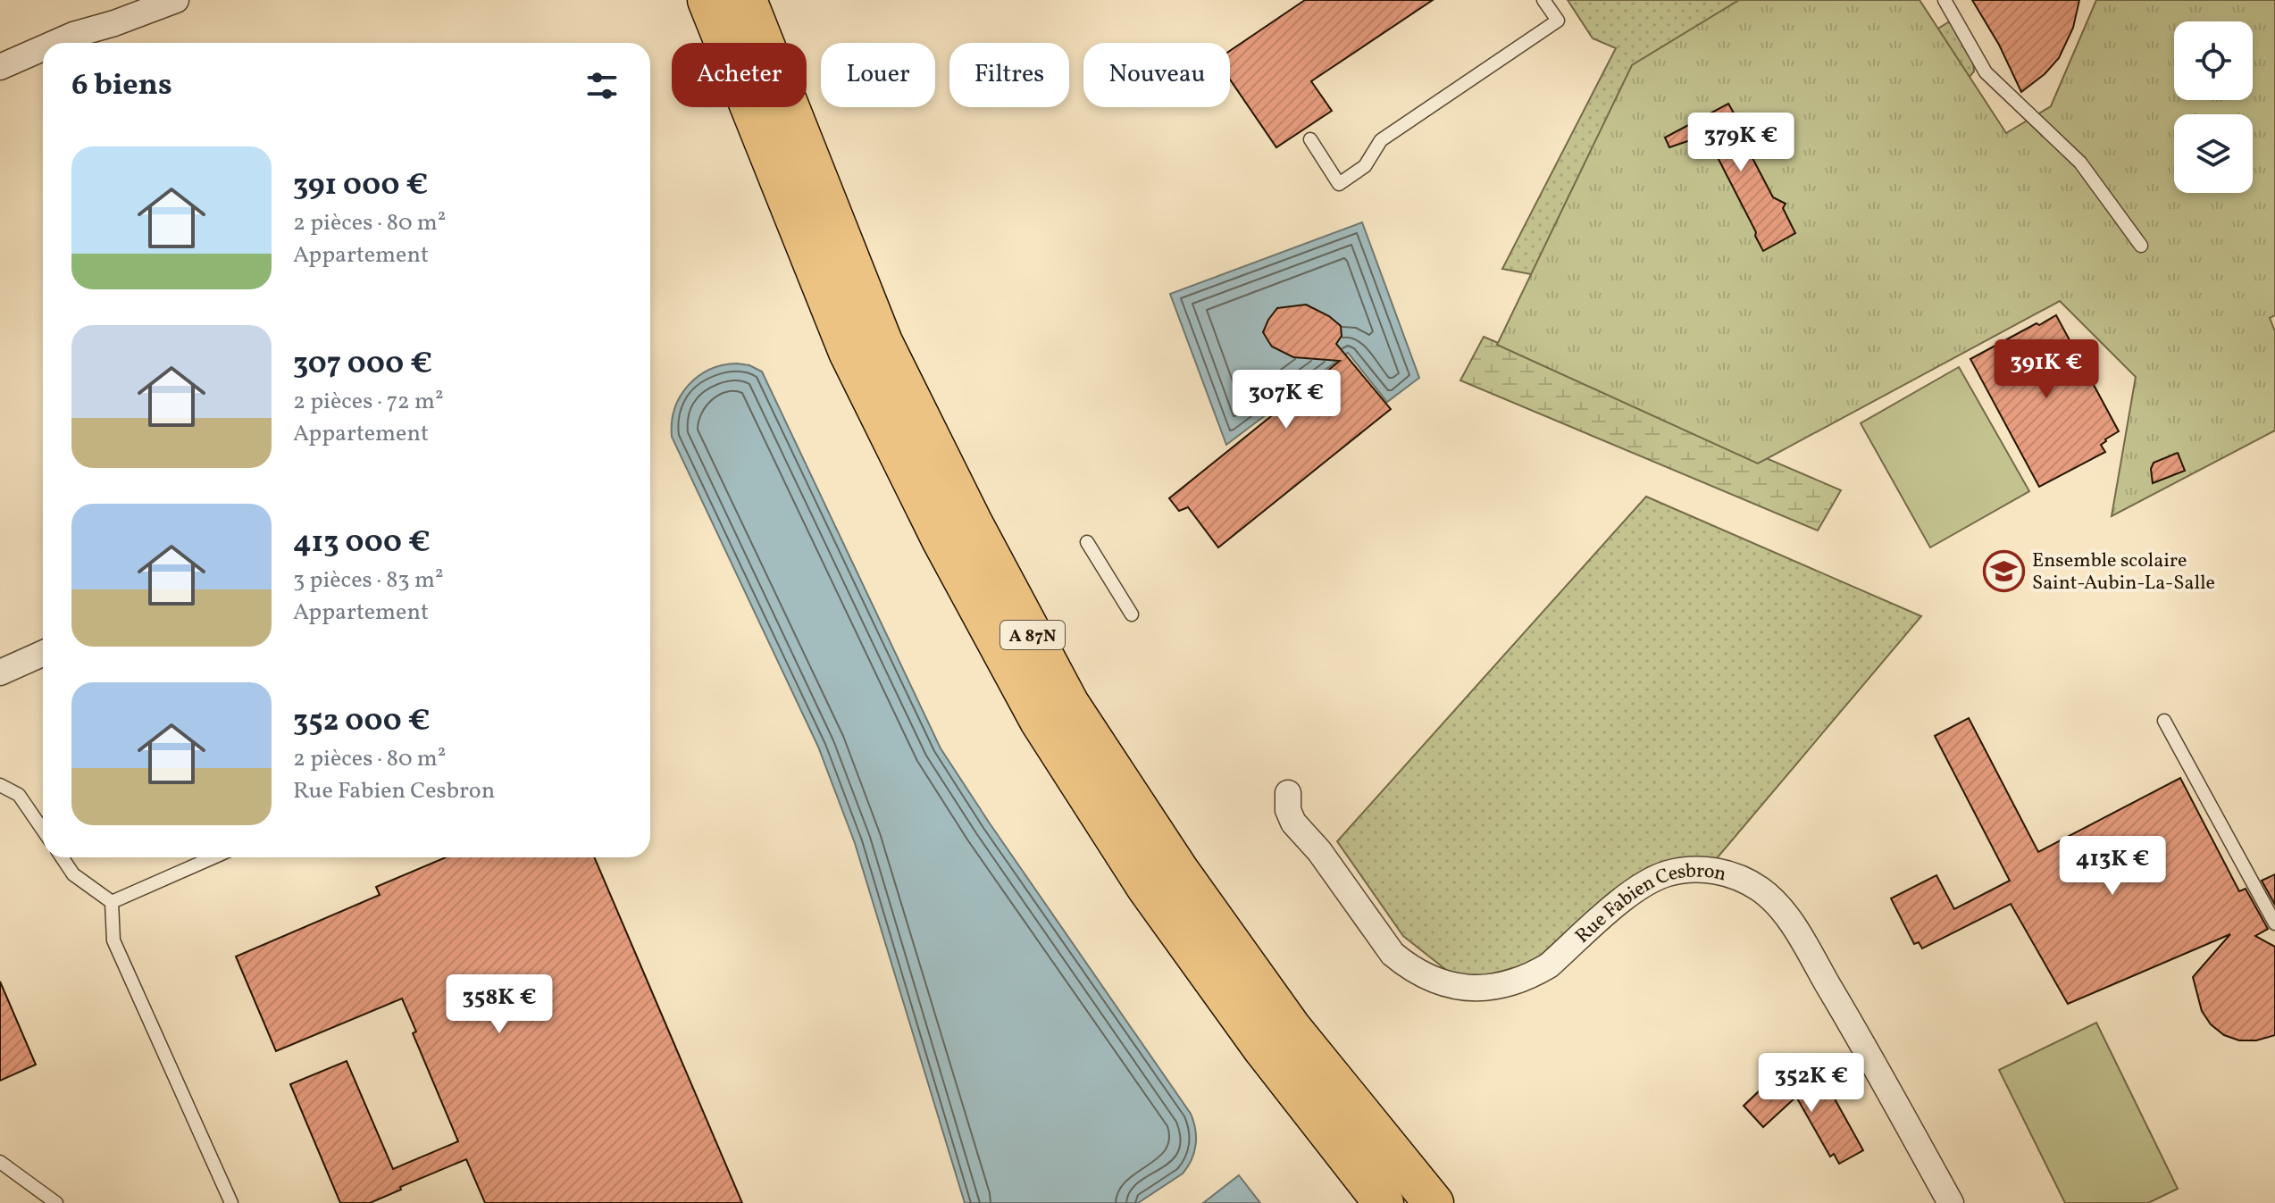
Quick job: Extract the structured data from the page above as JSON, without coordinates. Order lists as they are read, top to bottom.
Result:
{
  "streets": {
    "highway": ["A 87N"],
    "street": ["Rue Fabien Cesbron"]
  },
  "places": {
    "school or university": ["Ensemble scolaire Saint-Aubin-La-Salle"]
  },
  "page": {
    "chip": [
      "Acheter",
      "Louer",
      "Filtres",
      "Nouveau"
    ],
    "heading": "6 biens",
    "price": [
      "379K €",
      "391K €",
      "307K €",
      "413K €",
      "358K €",
      "352K €"
    ],
    "list": [
      {
        "name": "391 000 €",
        "note": "2 pièces · 80 m² · Appartement"
      },
      {
        "name": "307 000 €",
        "note": "2 pièces · 72 m² · Appartement"
      },
      {
        "name": "413 000 €",
        "note": "3 pièces · 83 m² · Appartement"
      },
      {
        "name": "352 000 €",
        "note": "2 pièces · 80 m² · Rue Fabien Cesbron"
      }
    ]
  }
}
